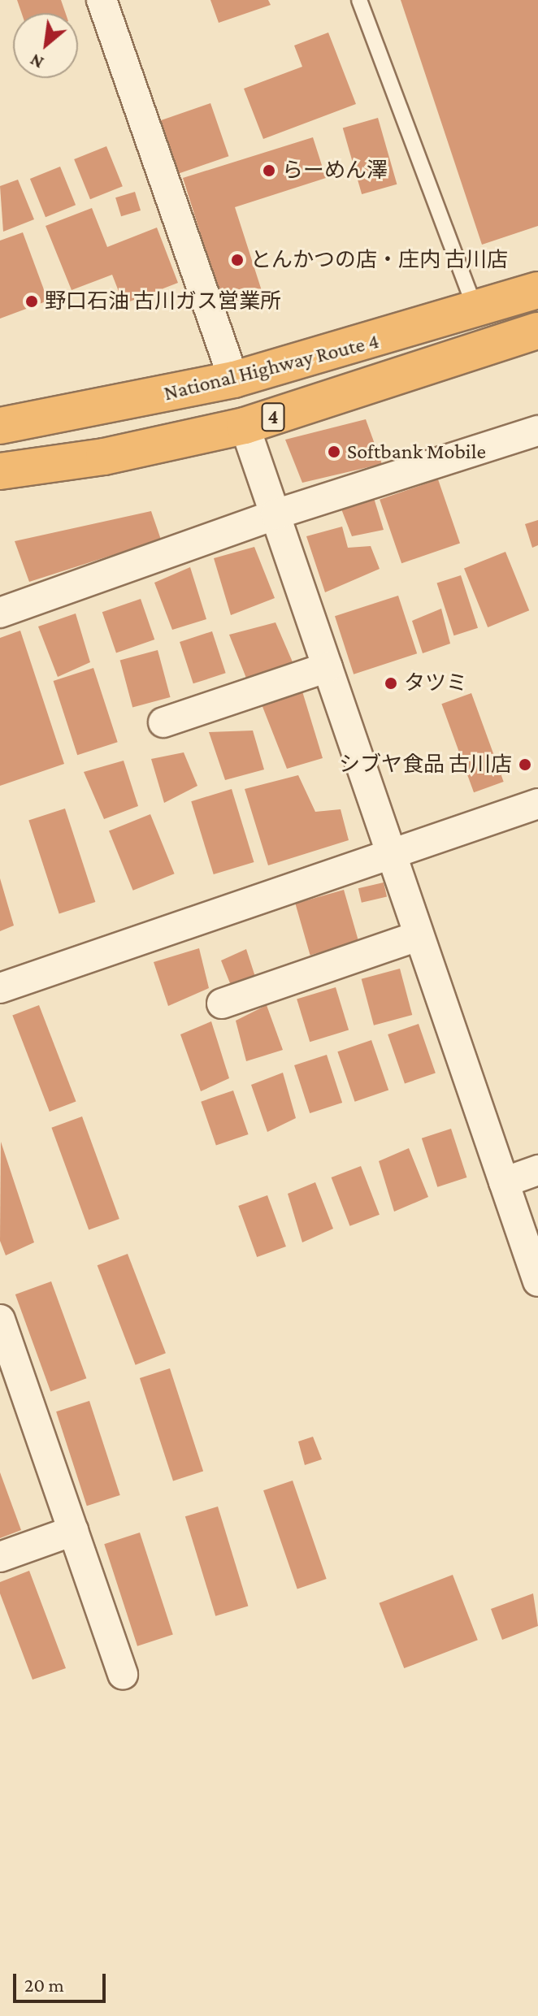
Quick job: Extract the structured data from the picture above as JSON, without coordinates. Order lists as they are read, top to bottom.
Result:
{
  "streets": {
    "highway": ["National Highway Route 4", "4"]
  },
  "places": [
    "らーめん澤",
    "とんかつの店・庄内 古川店",
    "野口石油 古川ガス営業所",
    "Softbank Mobile",
    "タツミ",
    "シブヤ食品 古川店"
  ],
  "scale_bar": "20 m",
  "north": "bottom left"
}
